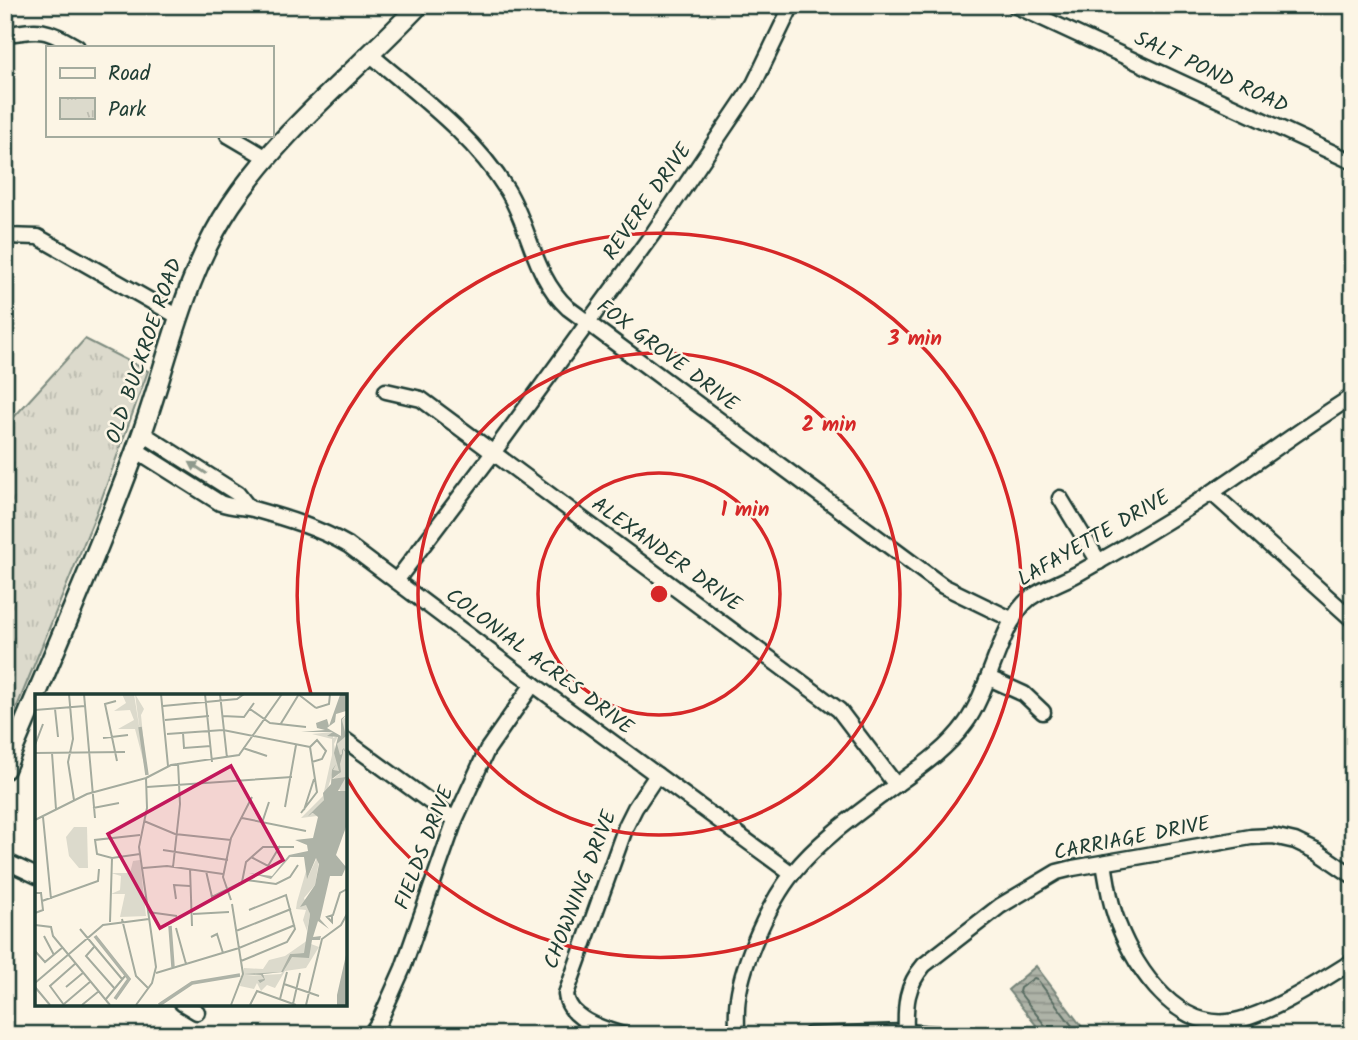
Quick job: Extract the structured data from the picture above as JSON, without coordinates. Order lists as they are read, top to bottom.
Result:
{
  "streets": {
    "main road": ["OLD BUCKROE ROAD"],
    "street": [
      "SALT POND ROAD",
      "REVERE DRIVE",
      "FOX GROVE DRIVE",
      "LAFAYETTE DRIVE",
      "ALEXANDER DRIVE",
      "COLONIAL ACRES DRIVE",
      "CARRIAGE DRIVE",
      "FIELDS DRIVE",
      "CHOWNING DRIVE"
    ]
  },
  "crossings": [
    ["REVERE DRIVE", "FOX GROVE DRIVE"],
    ["REVERE DRIVE", "ALEXANDER DRIVE"],
    ["REVERE DRIVE", "COLONIAL ACRES DRIVE"],
    ["OLD BUCKROE ROAD", "FOX GROVE DRIVE"],
    ["OLD BUCKROE ROAD", "COLONIAL ACRES DRIVE"],
    ["FOX GROVE DRIVE", "LAFAYETTE DRIVE"],
    ["LAFAYETTE DRIVE", "ALEXANDER DRIVE"],
    ["LAFAYETTE DRIVE", "COLONIAL ACRES DRIVE"],
    ["COLONIAL ACRES DRIVE", "FIELDS DRIVE"],
    ["COLONIAL ACRES DRIVE", "CHOWNING DRIVE"]
  ],
  "legend": ["Road", "Park"],
  "rings": ["3 min", "2 min", "1 min"]
}
